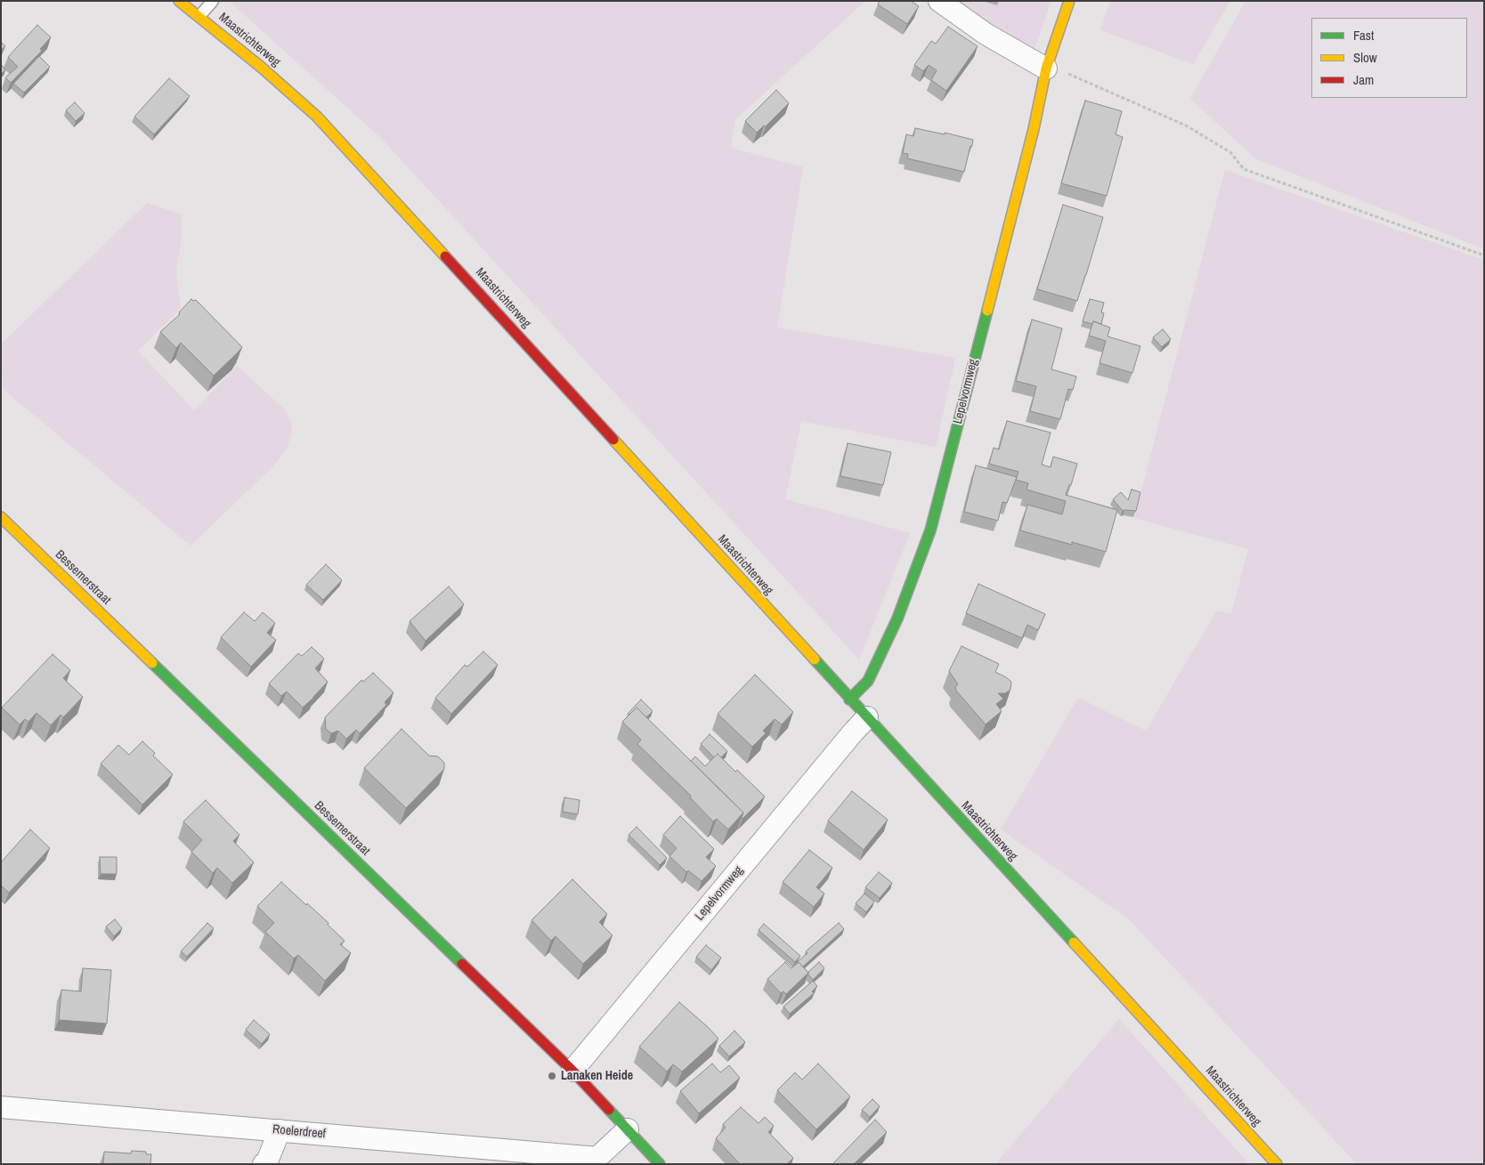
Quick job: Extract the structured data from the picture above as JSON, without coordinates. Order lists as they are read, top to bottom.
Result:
{
  "streets": {
    "street": [
      "Maastrichterweg",
      "Lepelvormweg",
      "Bessemerstraat",
      "Roelerdreef"
    ]
  },
  "crossings": [
    ["Maastrichterweg", "Lepelvormweg"],
    ["Lepelvormweg", "Bessemerstraat"]
  ],
  "places": ["Lanaken Heide"],
  "legend": ["Fast", "Slow", "Jam"]
}
